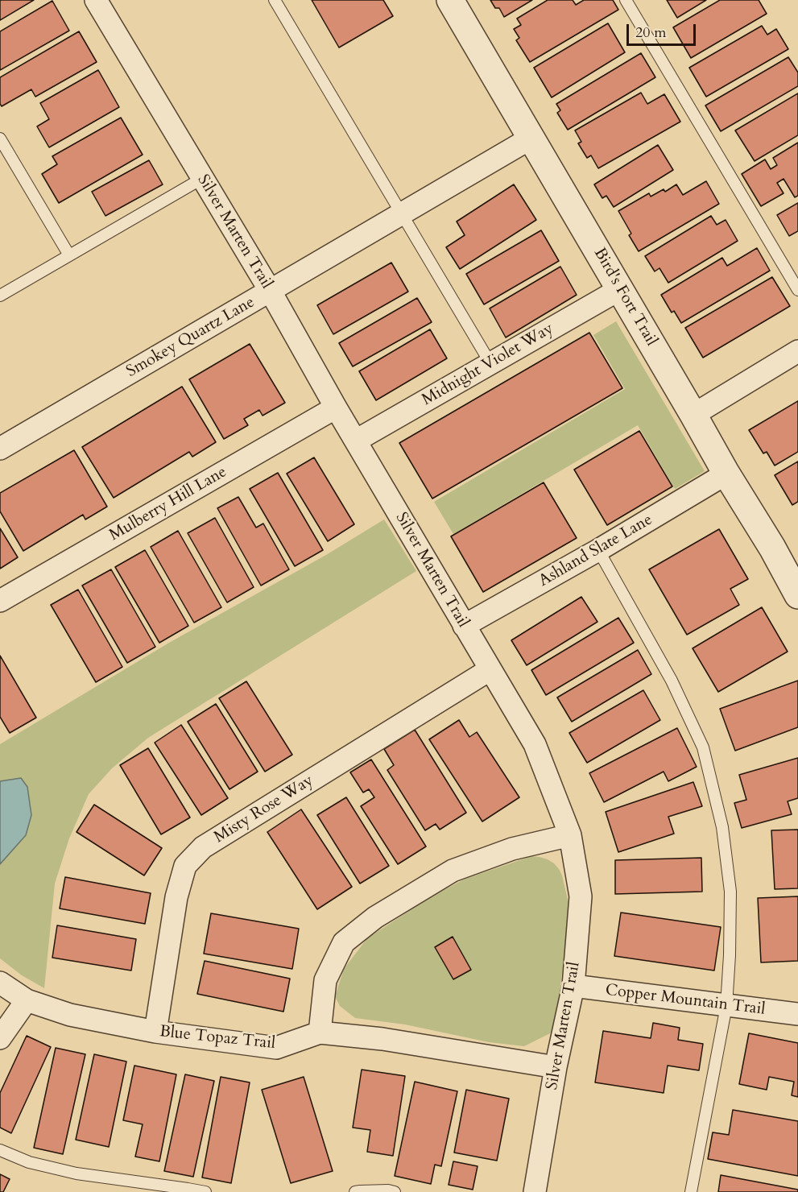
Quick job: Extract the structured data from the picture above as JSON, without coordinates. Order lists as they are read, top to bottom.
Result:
{
  "streets": {
    "street": [
      "Silver Marten Trail",
      "Bird's Fort Trail",
      "Smokey Quartz Lane",
      "Midnight Violet Way",
      "Mulberry Hill Lane",
      "Ashland Slate Lane",
      "Misty Rose Way",
      "Copper Mountain Trail",
      "Blue Topaz Trail"
    ]
  },
  "crossings": [
    ["Silver Marten Trail", "Smokey Quartz Lane"],
    ["Silver Marten Trail", "Midnight Violet Way"],
    ["Silver Marten Trail", "Mulberry Hill Lane"],
    ["Silver Marten Trail", "Ashland Slate Lane"],
    ["Silver Marten Trail", "Misty Rose Way"],
    ["Silver Marten Trail", "Copper Mountain Trail"],
    ["Silver Marten Trail", "Blue Topaz Trail"],
    ["Bird's Fort Trail", "Smokey Quartz Lane"],
    ["Bird's Fort Trail", "Midnight Violet Way"],
    ["Bird's Fort Trail", "Ashland Slate Lane"],
    ["Misty Rose Way", "Blue Topaz Trail"]
  ],
  "scale_bar": "20 m"
}
